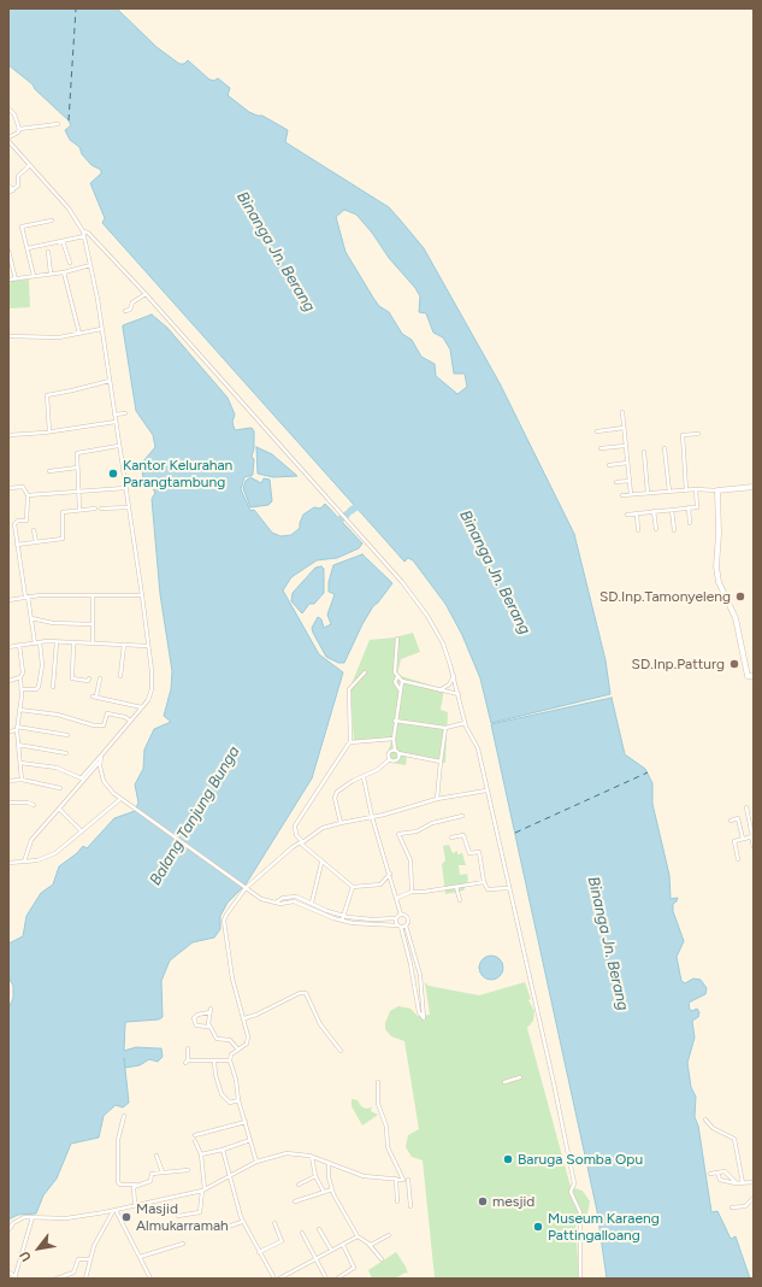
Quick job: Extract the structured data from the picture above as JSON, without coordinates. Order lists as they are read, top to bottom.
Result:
{
  "water": ["Binanga Jn. Berang", "Balang Tanjung Bunga"],
  "places": [
    "Kantor Kelurahan Parangtambung",
    "SD.Inp.Tamonyeleng",
    "SD.Inp.Patturg",
    "Baruga Somba Opu",
    "mesjid",
    "Masjid Almukarramah",
    "Museum Karaeng Pattingalloang"
  ],
  "north": "bottom left"
}
